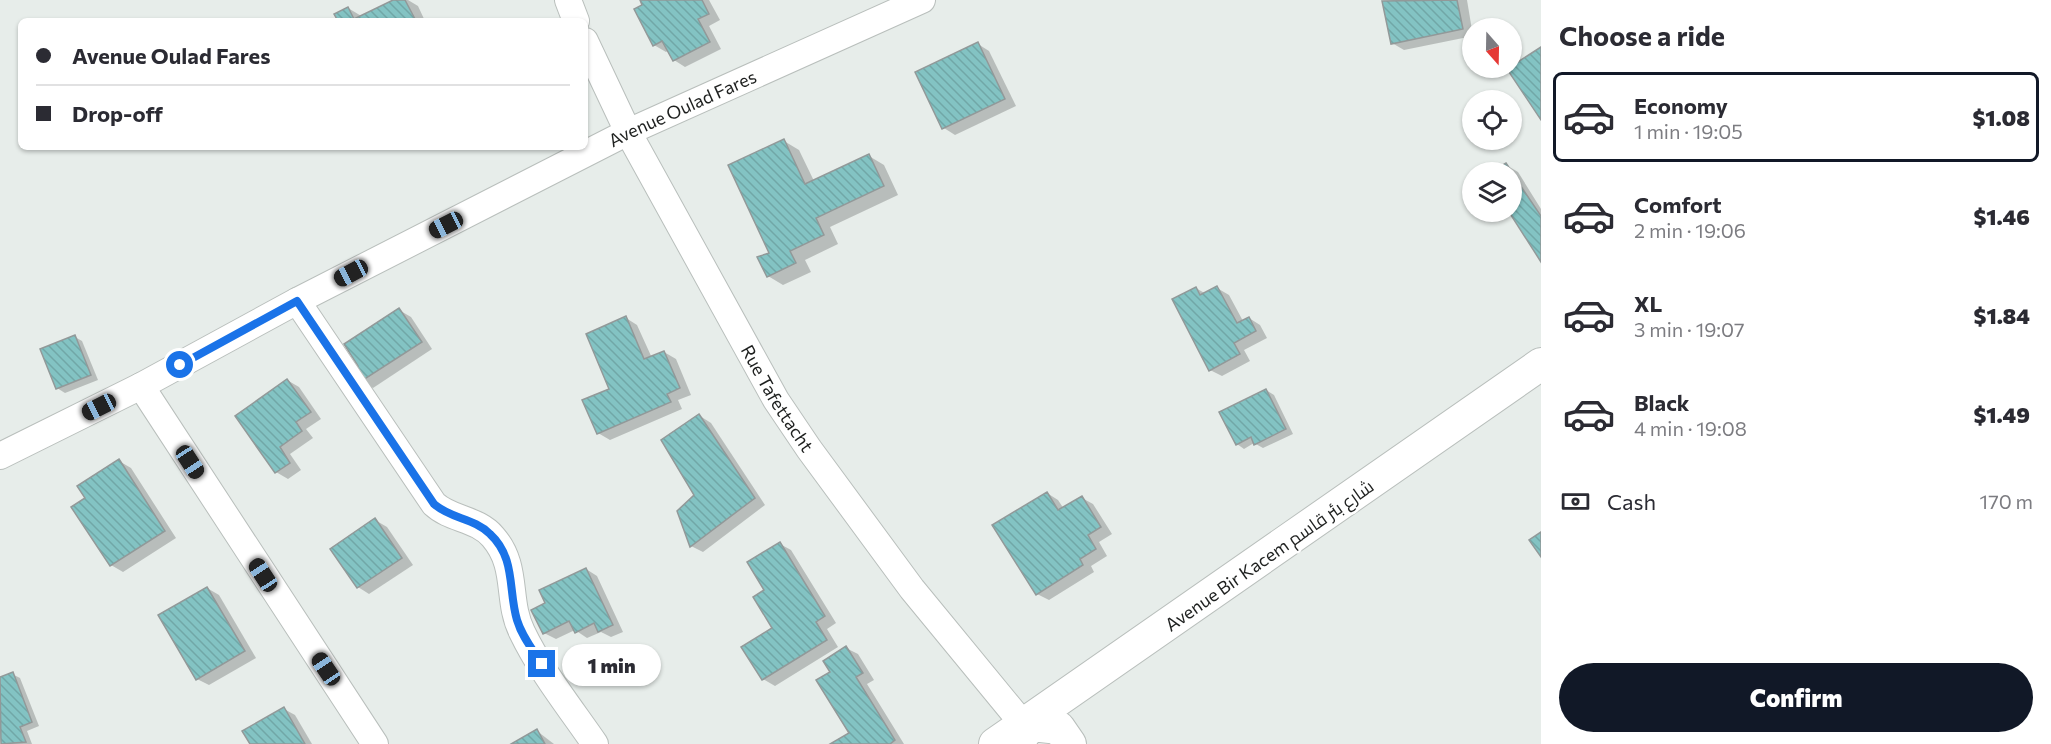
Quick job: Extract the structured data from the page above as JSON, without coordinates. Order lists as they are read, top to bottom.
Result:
{
  "streets": {
    "street": ["Avenue Oulad Fares", "Rue Tafettacht", "Avenue Bir Kacem شارع بئر قاسم"]
  },
  "crossings": [
    ["Avenue Oulad Fares", "Rue Tafettacht"],
    ["Rue Tafettacht", "Avenue Bir Kacem شارع بئر قاسم"]
  ],
  "north": "bottom",
  "page": {
    "heading": "Choose a ride",
    "banner": ["Avenue Oulad Fares", "Drop-off"],
    "list": [
      {
        "name": "Economy",
        "note": "1 min · 19:05",
        "value": "$1.08"
      },
      {
        "name": "Comfort",
        "note": "2 min · 19:06",
        "value": "$1.46"
      },
      {
        "name": "XL",
        "note": "3 min · 19:07",
        "value": "$1.84"
      },
      {
        "name": "Black",
        "note": "4 min · 19:08",
        "value": "$1.49"
      }
    ],
    "pay": ["Cash", "170 m"],
    "bubble": "1 min",
    "buttons": "Confirm"
  }
}
